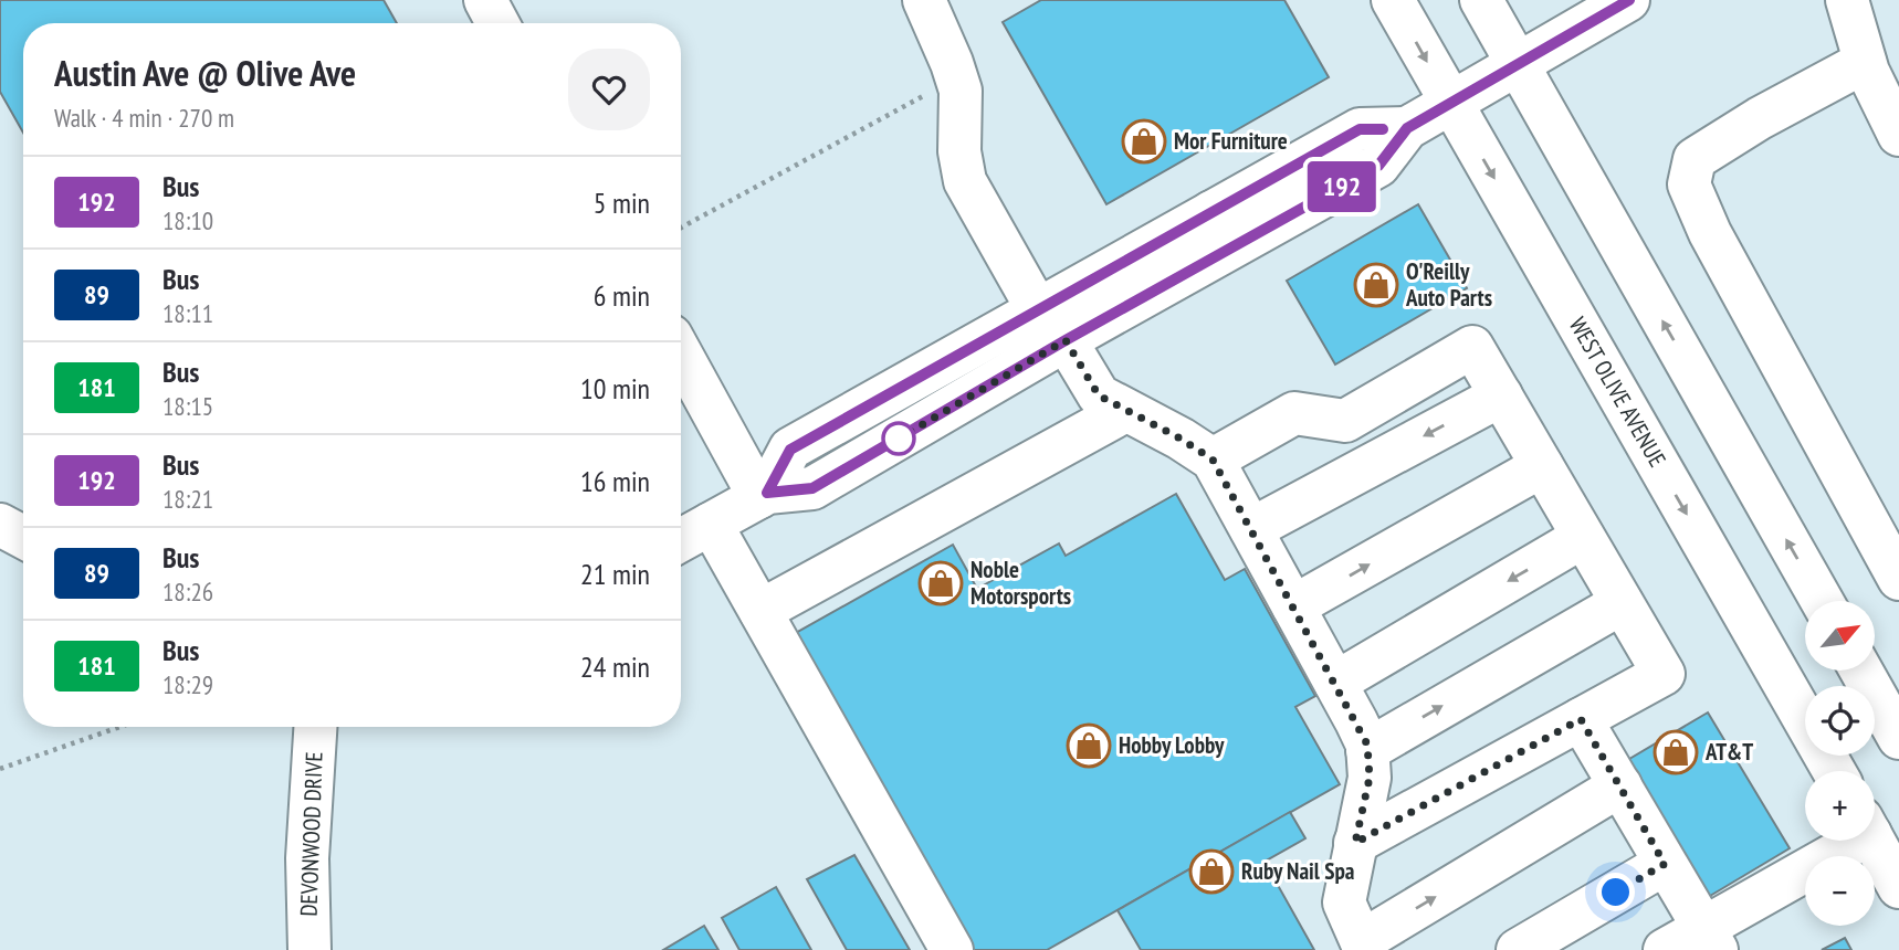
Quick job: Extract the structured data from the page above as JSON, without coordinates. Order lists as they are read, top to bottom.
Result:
{
  "streets": {
    "street": ["WEST OLIVE AVENUE", "DEVONWOOD DRIVE"]
  },
  "places": {
    "shop": [
      "Mor Furniture",
      "O'Reilly Auto Parts",
      "Noble Motorsports",
      "Hobby Lobby",
      "AT&T",
      "Ruby Nail Spa"
    ]
  },
  "lines": ["bus line 192"],
  "north": "top right",
  "page": {
    "on_map": "192",
    "heading": ["Austin Ave @ Olive Ave", "Walk · 4 min · 270 m"],
    "list": [
      {
        "mark": "192",
        "name": "Bus",
        "note": "18:10",
        "value": "5 min"
      },
      {
        "mark": "89",
        "name": "Bus",
        "note": "18:11",
        "value": "6 min"
      },
      {
        "mark": "181",
        "name": "Bus",
        "note": "18:15",
        "value": "10 min"
      },
      {
        "mark": "192",
        "name": "Bus",
        "note": "18:21",
        "value": "16 min"
      },
      {
        "mark": "89",
        "name": "Bus",
        "note": "18:26",
        "value": "21 min"
      },
      {
        "mark": "181",
        "name": "Bus",
        "note": "18:29",
        "value": "24 min"
      }
    ],
    "map_buttons": ["+", "−"]
  }
}
